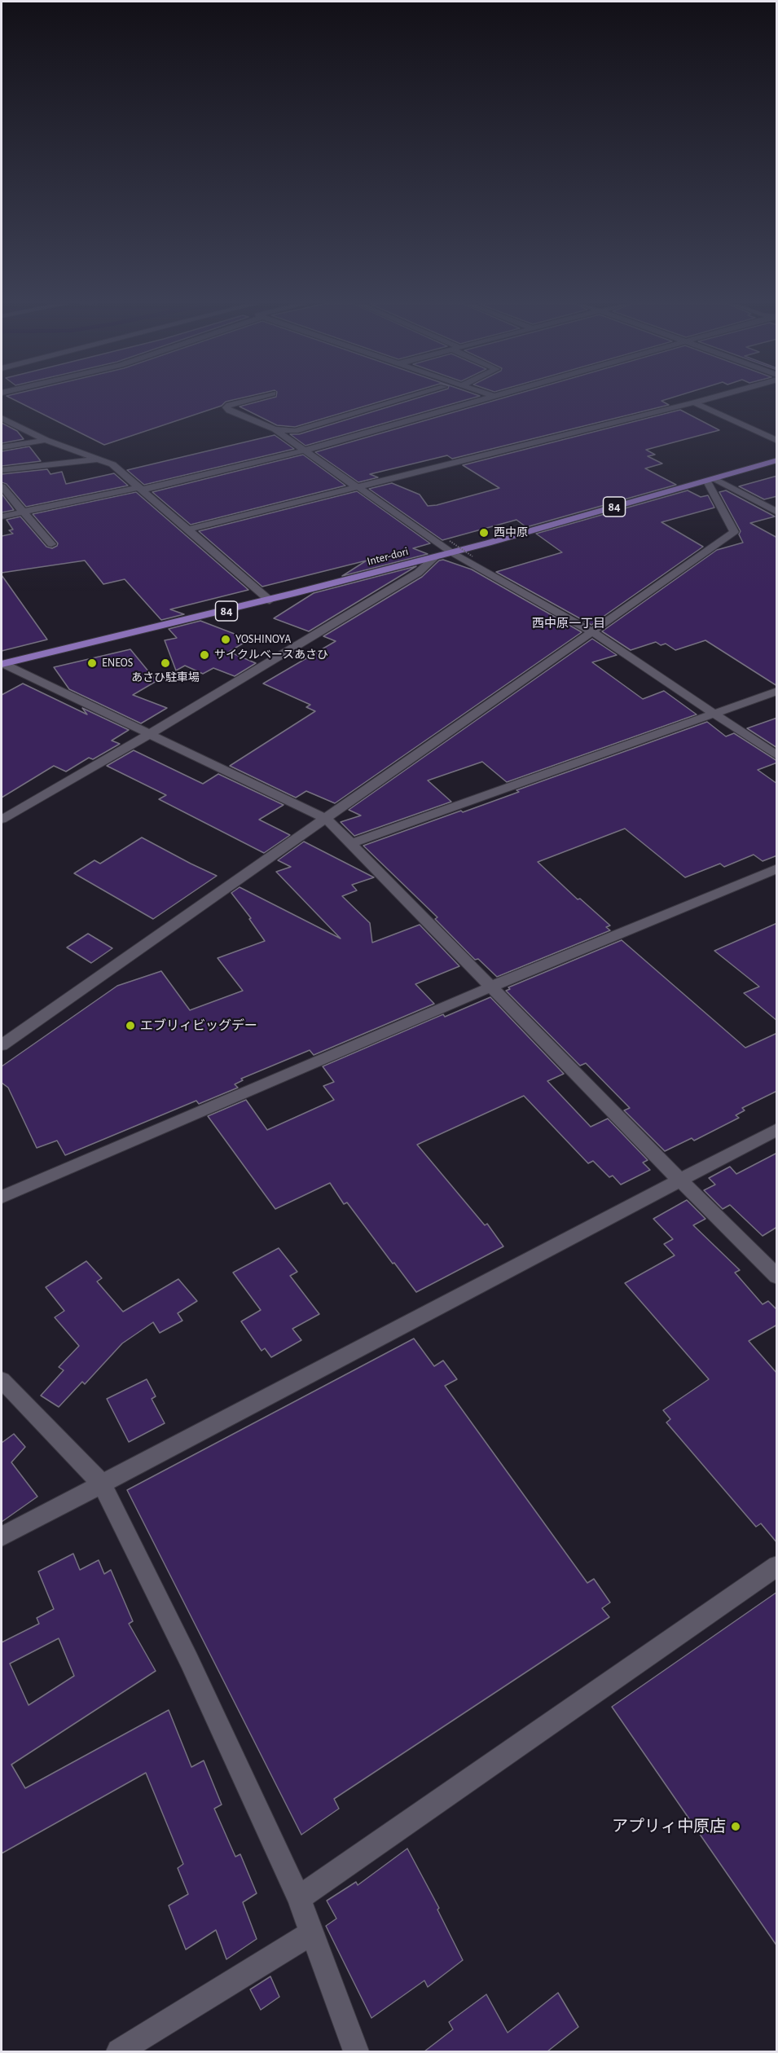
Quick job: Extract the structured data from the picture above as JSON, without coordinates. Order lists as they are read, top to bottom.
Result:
{
  "streets": {
    "main road": ["84", "Inter-dori"]
  },
  "districts": ["西中原一丁目"],
  "places": [
    "西中原",
    "YOSHINOYA",
    "サイクルベースあさひ",
    "ENEOS",
    "あさひ駐車場",
    "エブリィビッグデー",
    "アプリィ中原店"
  ]
}
